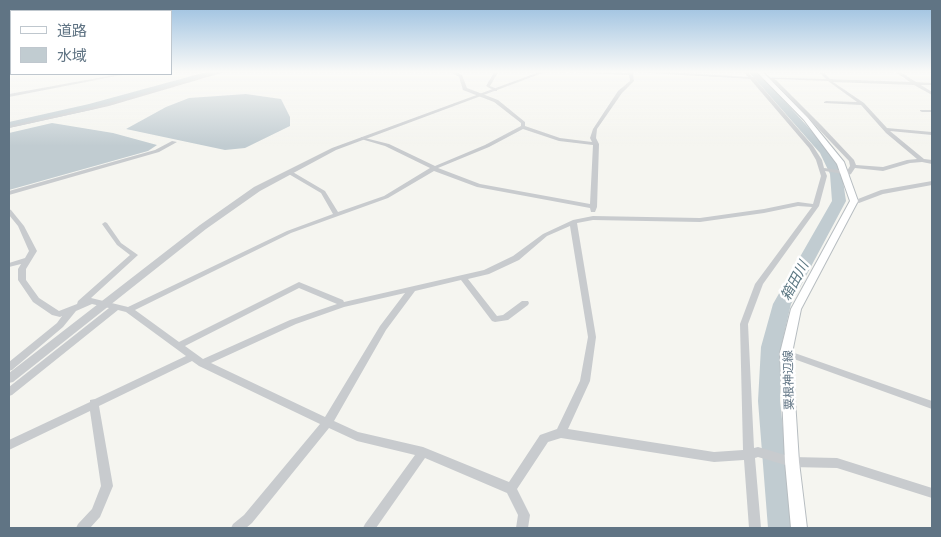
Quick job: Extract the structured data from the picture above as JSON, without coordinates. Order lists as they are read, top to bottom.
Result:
{
  "streets": {
    "main road": ["粟根神辺線"]
  },
  "water": ["箱田川"],
  "legend": ["道路", "水域"]
}
